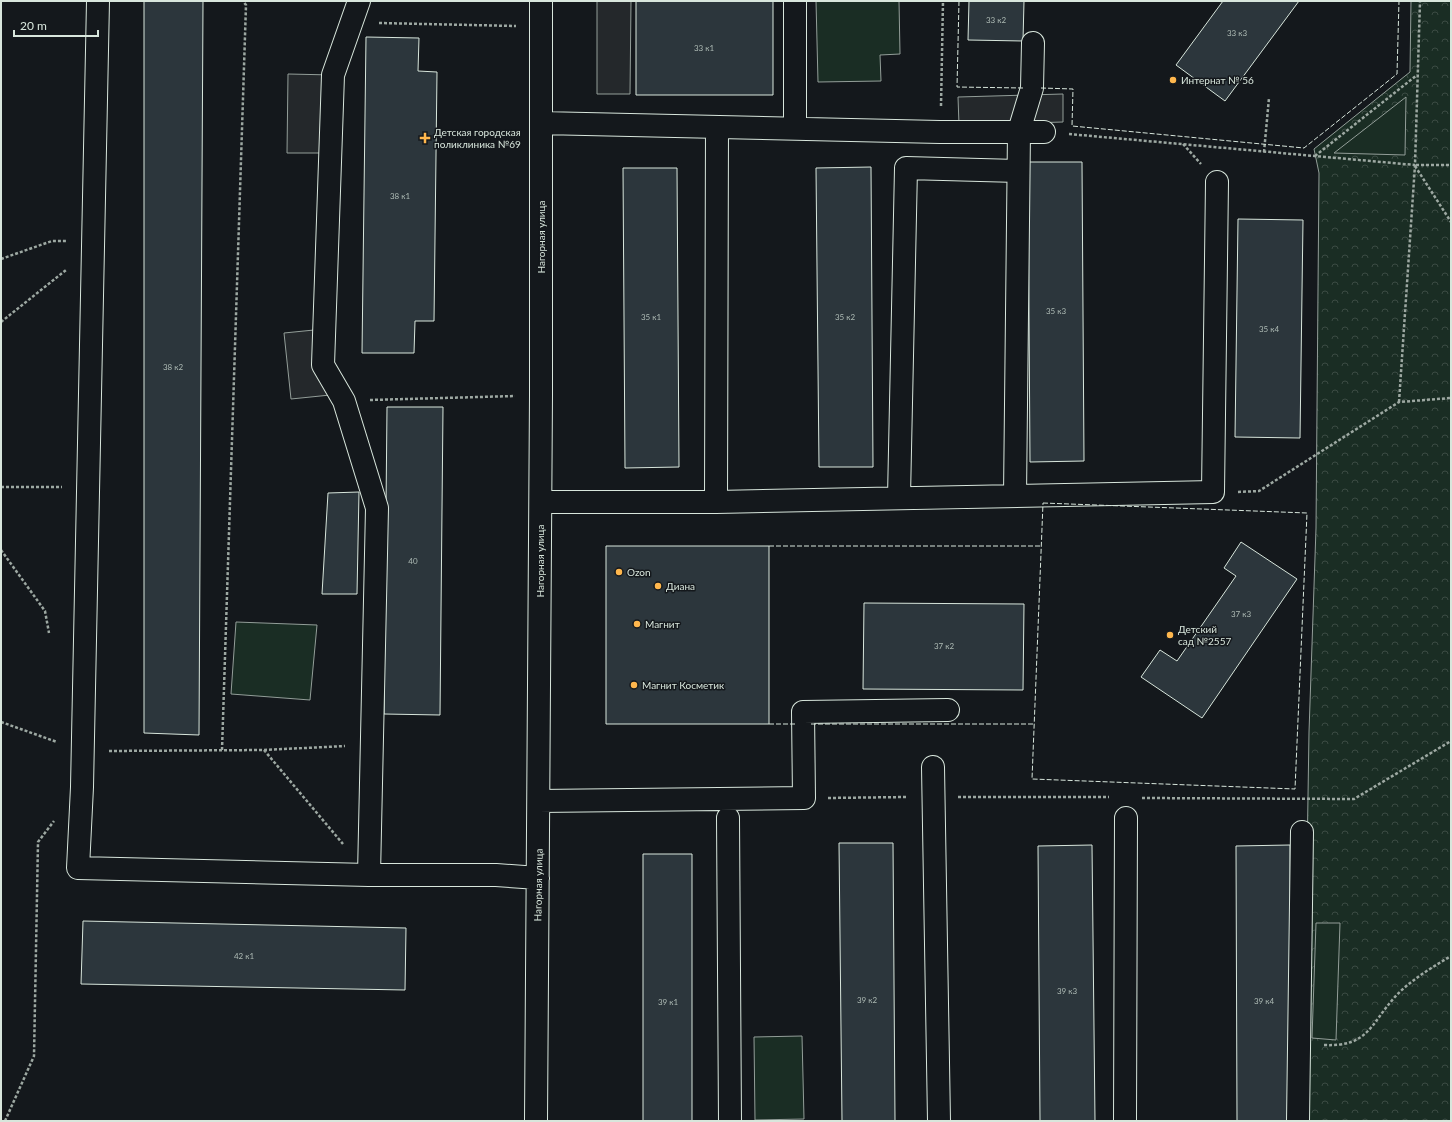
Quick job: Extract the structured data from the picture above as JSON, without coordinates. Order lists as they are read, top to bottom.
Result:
{
  "streets": {
    "street": ["Нагорная улица"]
  },
  "places": {
    "other": [
      "Интернат № 56",
      "Ozon",
      "Диана",
      "Магнит",
      "Детский сад №2557",
      "Магнит Косметик"
    ],
    "health": ["Детская городская поликлиника №69"]
  },
  "house_numbers": [
    "33 к2",
    "33 к3",
    "33 к1",
    "38 к1",
    "35 к3",
    "35 к1",
    "35 к2",
    "35 к4",
    "38 к2",
    "40",
    "37 к3",
    "37 к2",
    "42 к1",
    "39 к3",
    "39 к2",
    "39 к4",
    "39 к1"
  ],
  "scale_bar": "20 m"
}
